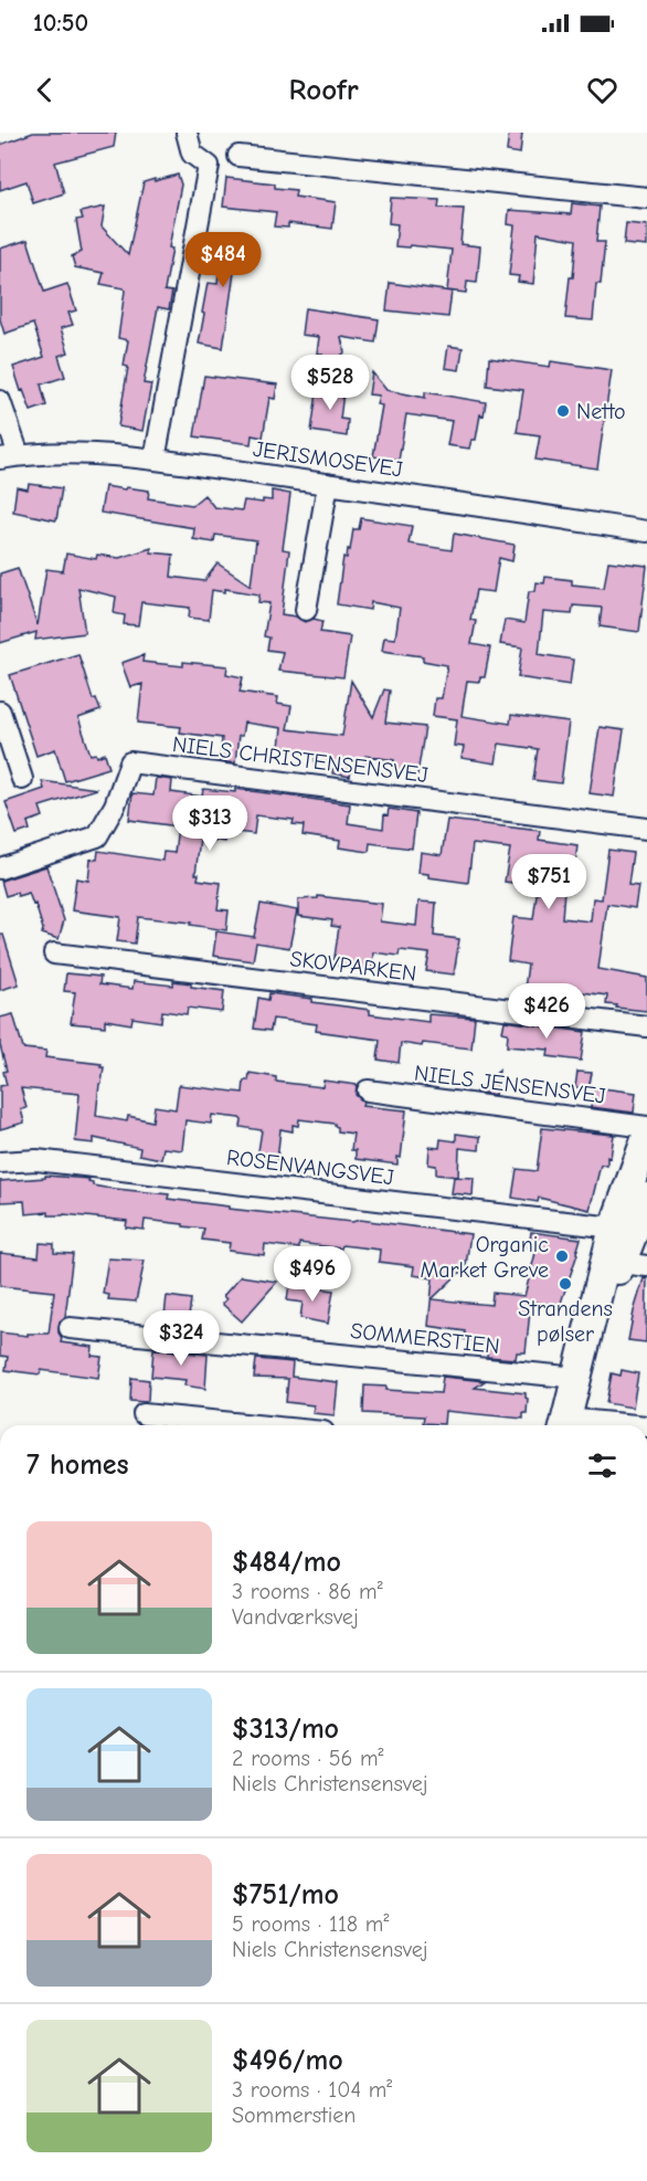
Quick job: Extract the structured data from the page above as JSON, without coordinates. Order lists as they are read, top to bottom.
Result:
{
  "streets": {
    "street": [
      "JERISMOSEVEJ",
      "NIELS CHRISTENSENSVEJ",
      "SKOVPARKEN",
      "NIELS JENSENSVEJ",
      "ROSENVANGSVEJ",
      "SOMMERSTIEN"
    ]
  },
  "places": ["Netto", "Organic Market Greve", "Strandens pølser"],
  "page": {
    "status": "10:50",
    "header": "Roofr",
    "price": [
      "$484",
      "$528",
      "$313",
      "$751",
      "$426",
      "$496",
      "$324"
    ],
    "heading": "7 homes",
    "list": [
      {
        "name": "$484/mo",
        "note": "3 rooms · 86 m² · Vandværksvej"
      },
      {
        "name": "$313/mo",
        "note": "2 rooms · 56 m² · Niels Christensensvej"
      },
      {
        "name": "$751/mo",
        "note": "5 rooms · 118 m² · Niels Christensensvej"
      },
      {
        "name": "$496/mo",
        "note": "3 rooms · 104 m² · Sommerstien"
      }
    ]
  }
}
